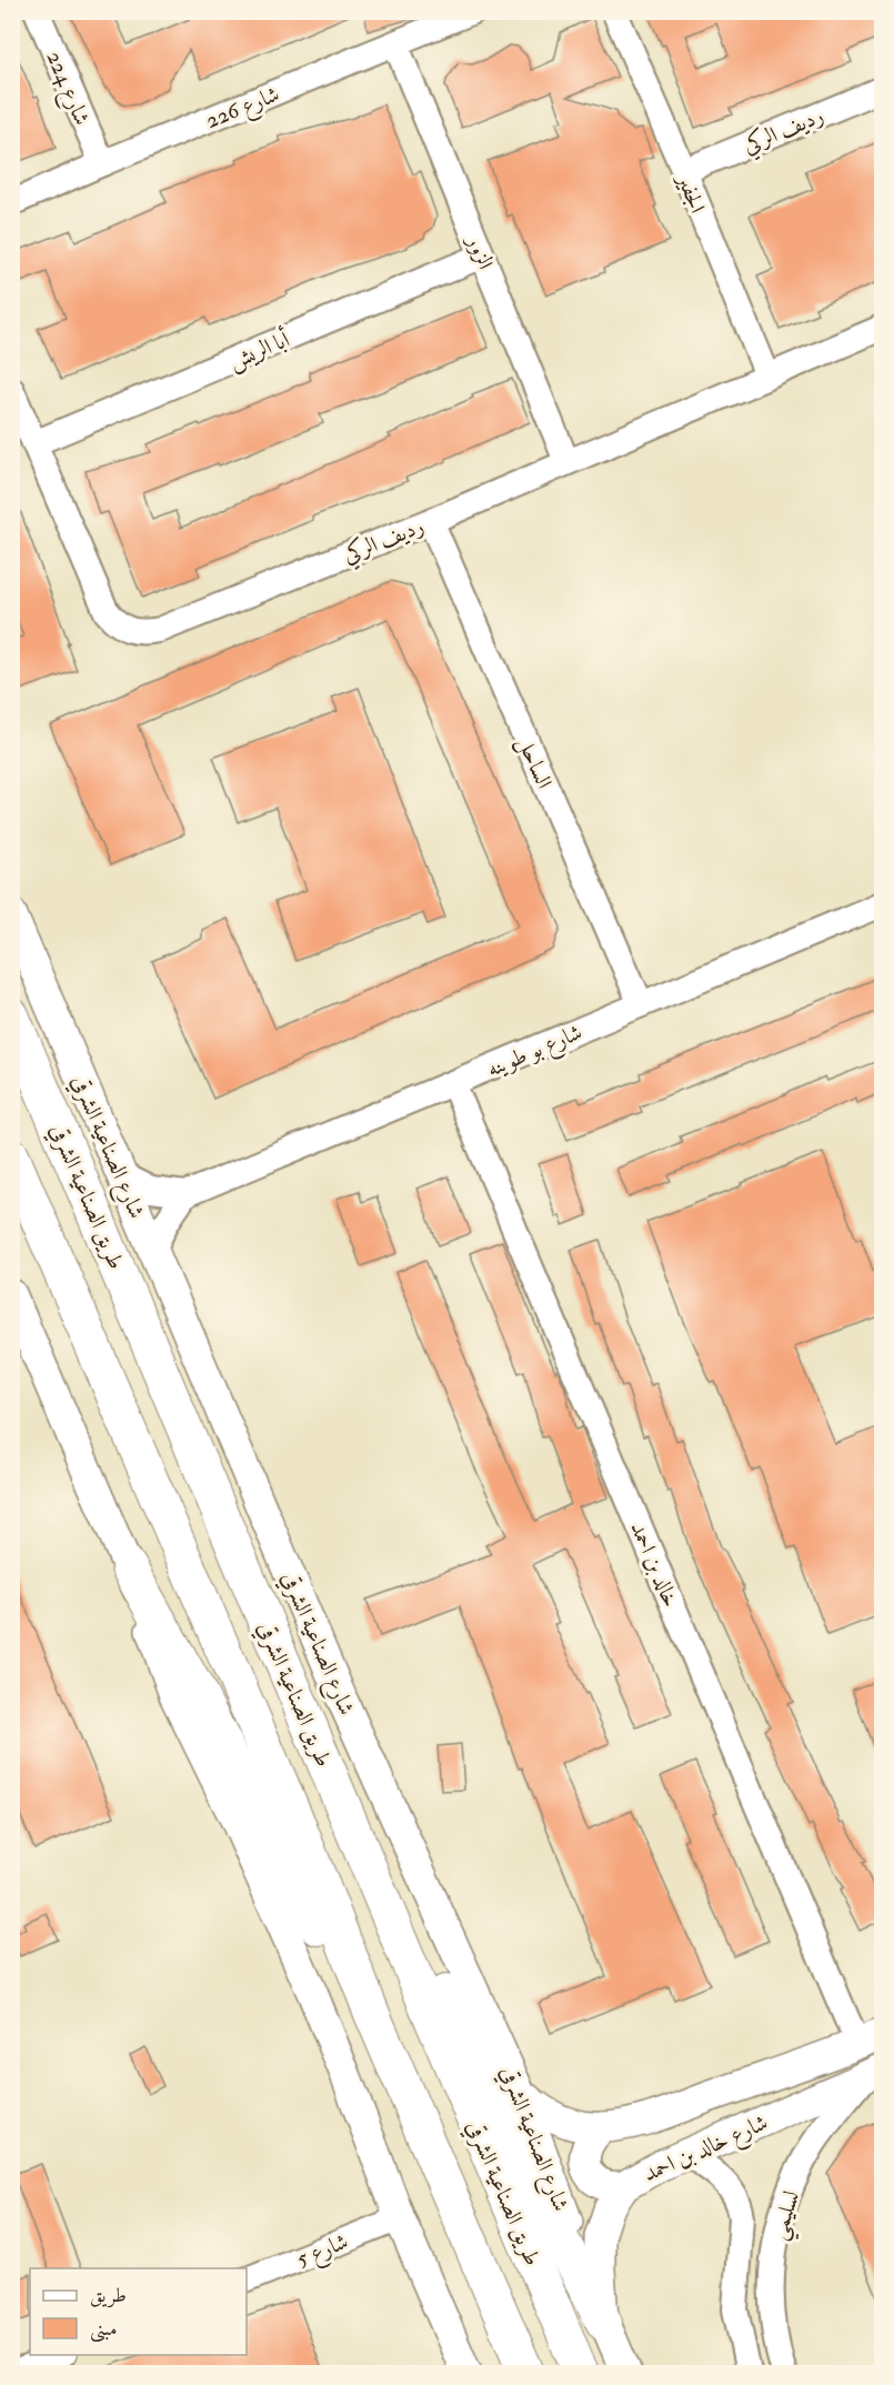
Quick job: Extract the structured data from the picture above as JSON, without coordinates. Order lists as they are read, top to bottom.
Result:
{
  "streets": {
    "highway": ["طريق الصناعية الشرقي"],
    "main road": ["شارع الصناعية الشرقي", "شارع خالد بن احمد"],
    "street": [
      "شارع 224",
      "شارع 226",
      "رديف الركي",
      "الجفير",
      "الزور",
      "أبا الريش",
      "الساحل",
      "شارع بو طوينه",
      "خالد بن احمد",
      "لسليمي",
      "شارع 5"
    ]
  },
  "crossings": [
    ["شارع 224", "شارع 226"],
    ["شارع 226", "الزور"],
    ["رديف الركي", "الجفير"],
    ["رديف الركي", "الزور"],
    ["رديف الركي", "أبا الريش"],
    ["رديف الركي", "الساحل"],
    ["الزور", "أبا الريش"],
    ["الساحل", "شارع بو طوينه"],
    ["شارع بو طوينه", "شارع الصناعية الشرقي"],
    ["شارع بو طوينه", "خالد بن احمد"],
    ["شارع الصناعية الشرقي", "شارع خالد بن احمد"],
    ["خالد بن احمد", "شارع خالد بن احمد"],
    ["شارع خالد بن احمد", "لسليمي"]
  ],
  "legend": ["طريق", "مبنى"]
}
